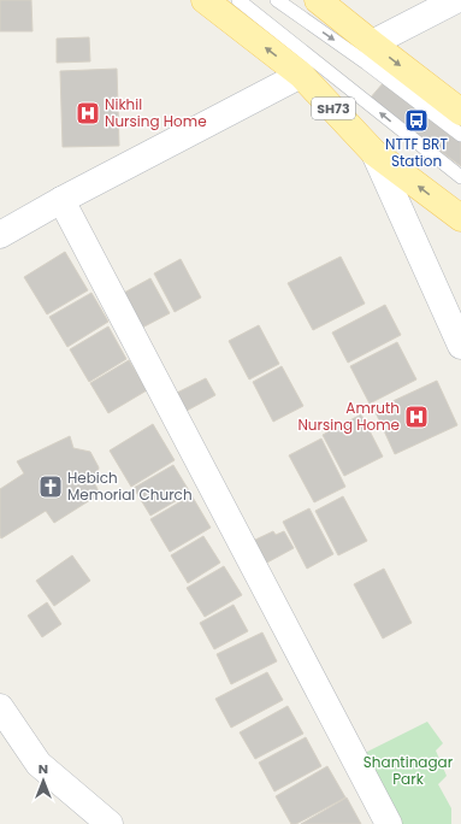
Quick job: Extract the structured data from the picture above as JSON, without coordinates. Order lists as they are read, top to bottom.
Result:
{
  "streets": {
    "main road": ["SH73"]
  },
  "parks": ["Shantinagar Park"],
  "places": {
    "hospital": ["Nikhil Nursing Home", "Amruth Nursing Home"],
    "bus stop": ["NTTF BRT Station"],
    "church": ["Hebich Memorial Church"]
  },
  "north": "top"
}
